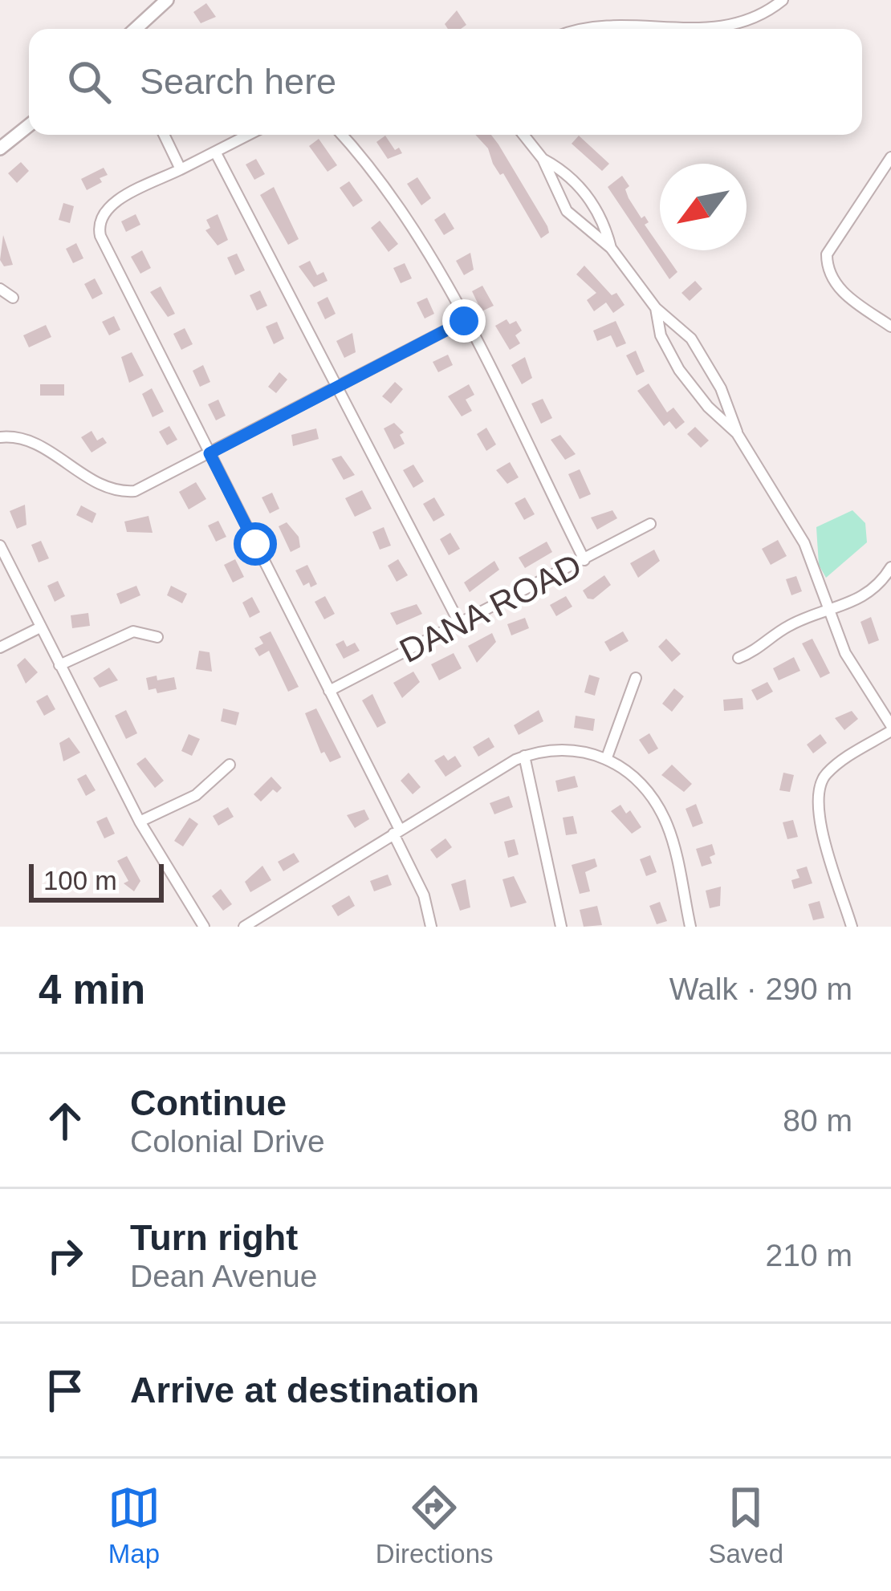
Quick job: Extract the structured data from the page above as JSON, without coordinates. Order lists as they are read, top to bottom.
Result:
{
  "streets": {
    "street": ["DANA ROAD"]
  },
  "scale_bar": "100 m",
  "north": "bottom left",
  "page": {
    "search": "Search here",
    "scale": "100 m",
    "heading": ["4 min", "Walk · 290 m"],
    "list": [
      ["Continue", "Colonial Drive", "80 m"],
      ["Turn right", "Dean Avenue", "210 m"],
      "Arrive at destination"
    ],
    "nav": ["Map", "Directions", "Saved"]
  }
}
